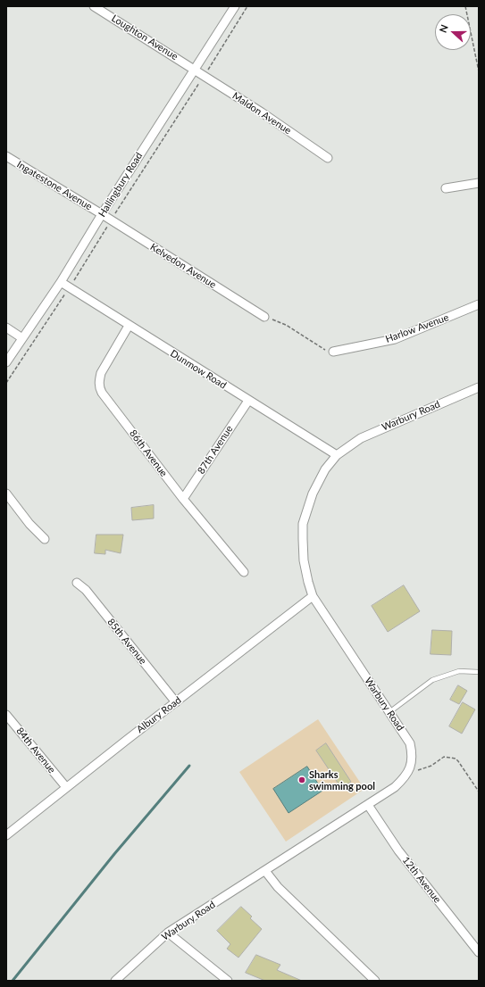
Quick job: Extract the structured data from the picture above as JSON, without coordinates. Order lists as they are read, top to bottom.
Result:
{
  "streets": {
    "street": [
      "Loughton Avenue",
      "Maldon Avenue",
      "Hallingbury Road",
      "Ingatestone Avenue",
      "Kelvedon Avenue",
      "Harlow Avenue",
      "Dunmow Road",
      "Warbury Road",
      "87th Avenue",
      "86th Avenue",
      "85th Avenue",
      "Albury Road",
      "84th Avenue",
      "12th Avenue"
    ]
  },
  "crossings": [
    ["Loughton Avenue", "Maldon Avenue"],
    ["Loughton Avenue", "Hallingbury Road"],
    ["Maldon Avenue", "Hallingbury Road"],
    ["Hallingbury Road", "Ingatestone Avenue"],
    ["Hallingbury Road", "Kelvedon Avenue"],
    ["Hallingbury Road", "Dunmow Road"],
    ["Ingatestone Avenue", "Kelvedon Avenue"],
    ["Dunmow Road", "Warbury Road"],
    ["Dunmow Road", "87th Avenue"],
    ["Dunmow Road", "86th Avenue"],
    ["Warbury Road", "Albury Road"],
    ["Warbury Road", "12th Avenue"],
    ["87th Avenue", "86th Avenue"],
    ["85th Avenue", "Albury Road"],
    ["Albury Road", "84th Avenue"]
  ],
  "places": ["Sharks swimming pool"],
  "north": "left"
}
